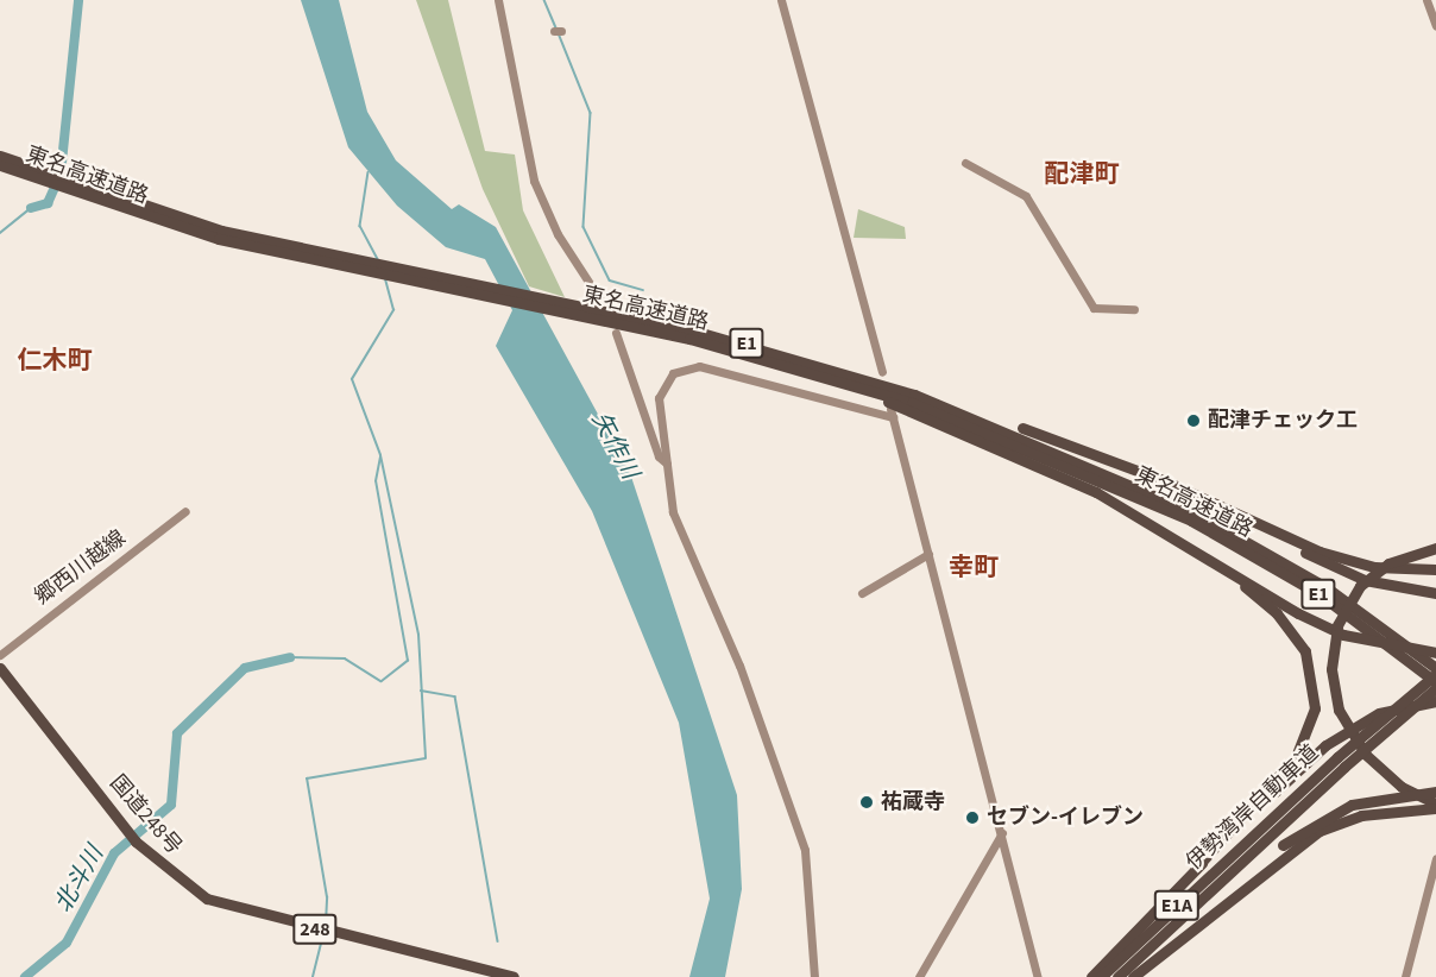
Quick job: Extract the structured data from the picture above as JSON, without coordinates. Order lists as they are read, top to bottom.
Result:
{
  "streets": {
    "highway": [
      "東名高速道路",
      "E1",
      "伊勢湾岸自動車道",
      "国道248号",
      "E1A",
      "248"
    ],
    "street": ["郷西川越線"]
  },
  "districts": ["配津町", "仁木町", "幸町"],
  "water": ["矢作川", "北斗川"],
  "places": ["配津チェック工", "祐蔵寺", "セブン-イレブン"]
}
